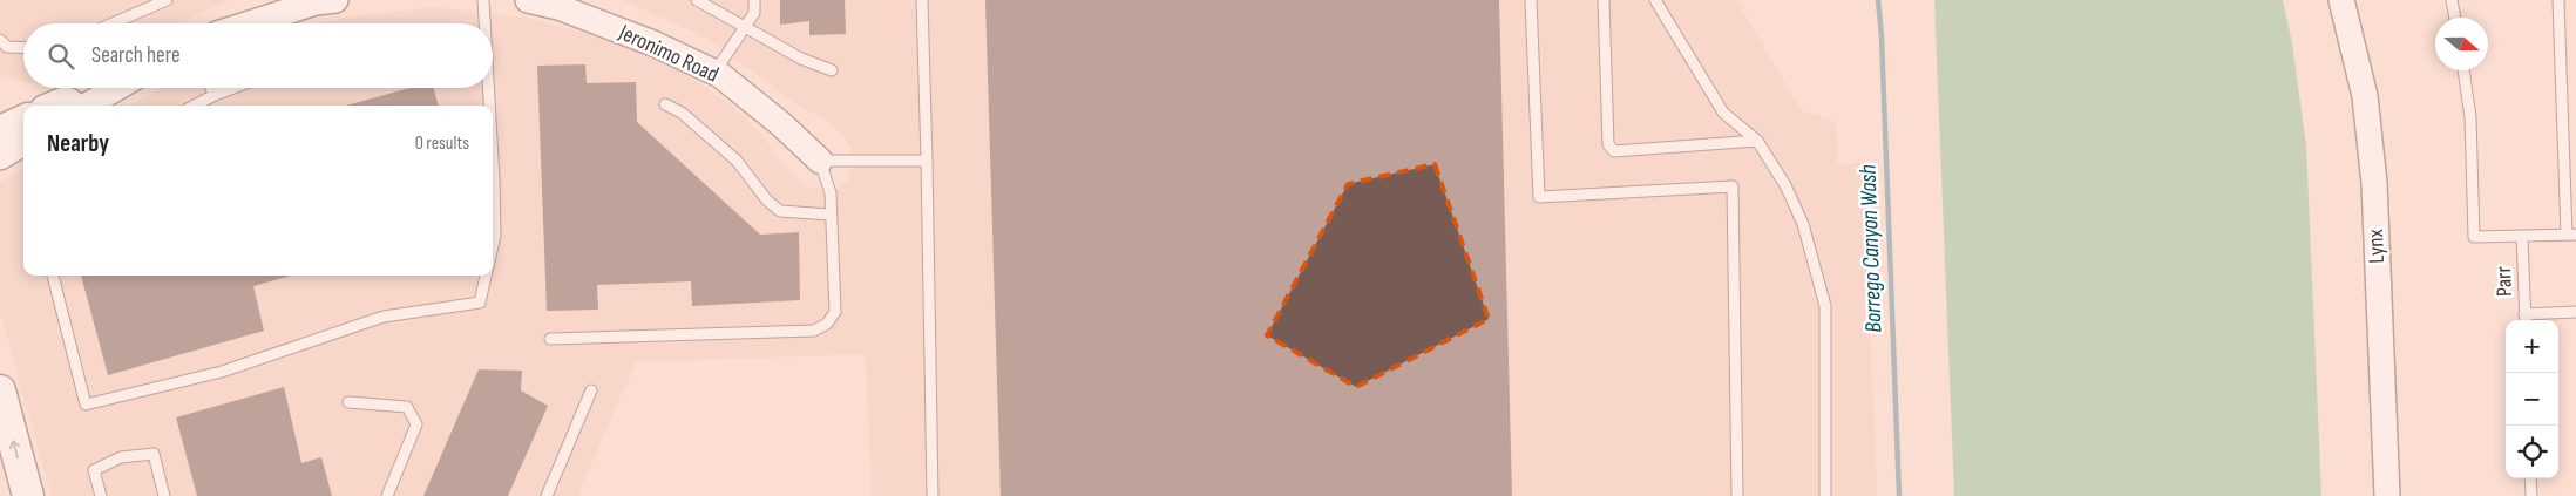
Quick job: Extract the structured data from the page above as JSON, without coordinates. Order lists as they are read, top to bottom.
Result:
{
  "streets": {
    "street": ["Jeronimo Road", "Lynx"],
    "lane": ["Parr"]
  },
  "water": ["Borrego Canyon Wash"],
  "north": "right",
  "page": {
    "search": "Search here",
    "heading": ["Nearby", "0 results"],
    "map_buttons": ["+", "−"]
  }
}
